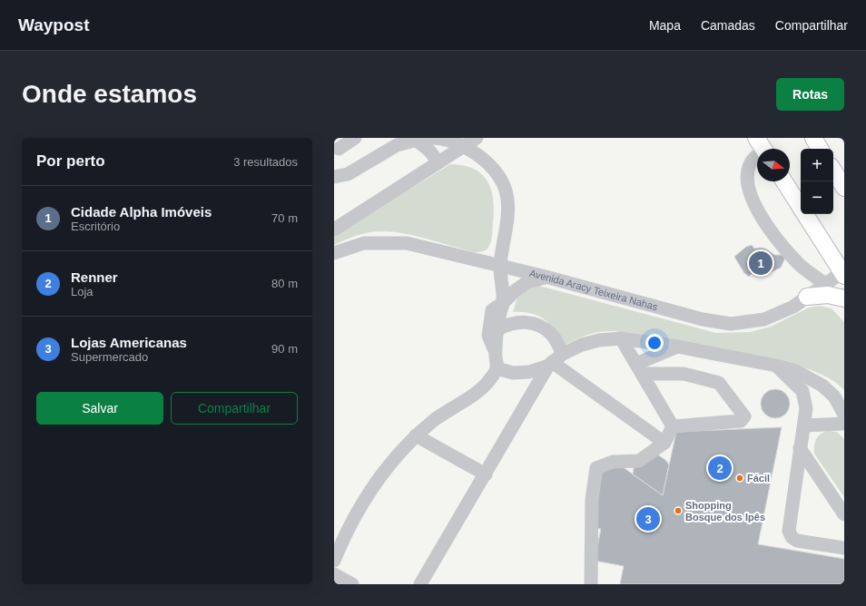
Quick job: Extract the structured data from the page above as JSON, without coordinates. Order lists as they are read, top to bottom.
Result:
{
  "streets": {
    "street": ["Avenida Aracy Teixeira Nahas"]
  },
  "places": ["Fácil", "Shopping Bosque dos Ipês"],
  "north": "right",
  "page": {
    "header": "Waypost",
    "nav": ["Mapa", "Camadas", "Compartilhar"],
    "buttons": [
      "Rotas",
      ["Salvar", "Compartilhar"]
    ],
    "title": "Onde estamos",
    "heading": ["Por perto", "3 resultados"],
    "map_buttons": ["+", "−"],
    "list": [
      {
        "mark": "1",
        "name": "Cidade Alpha Imóveis",
        "note": "Escritório",
        "value": "70 m"
      },
      {
        "mark": "2",
        "name": "Renner",
        "note": "Loja",
        "value": "80 m"
      },
      {
        "mark": "3",
        "name": "Lojas Americanas",
        "note": "Supermercado",
        "value": "90 m"
      }
    ],
    "pins": ["1", "2", "3"]
  }
}
